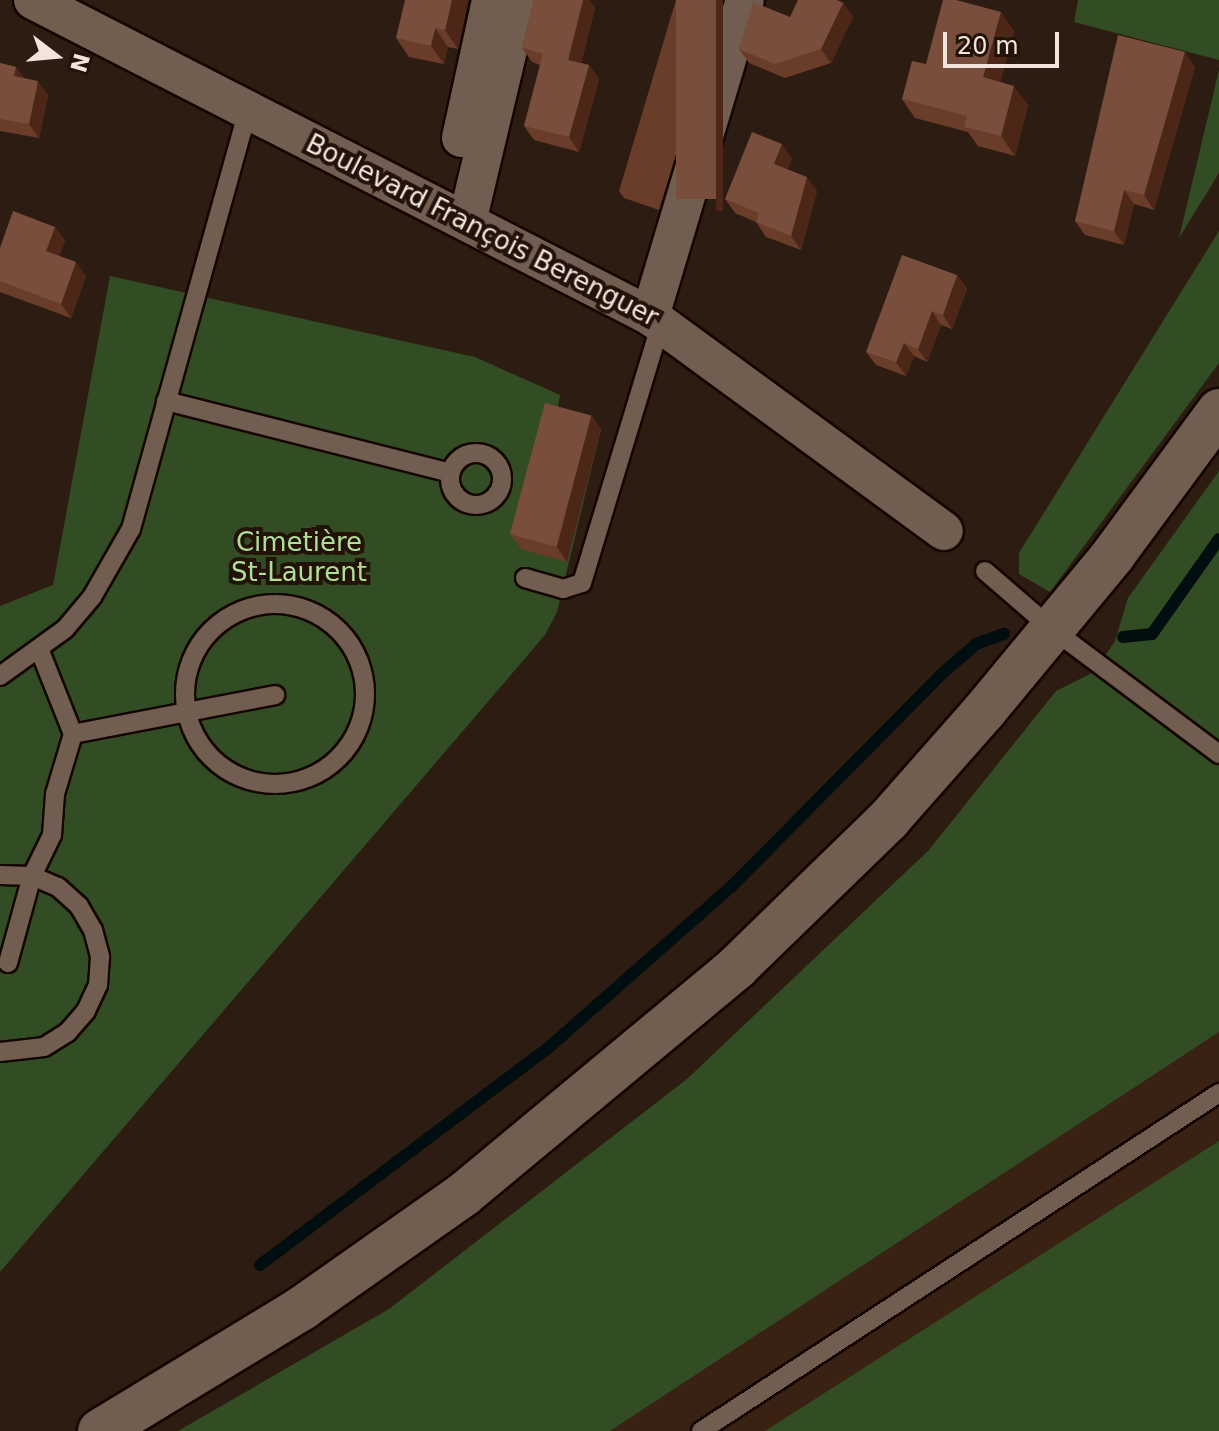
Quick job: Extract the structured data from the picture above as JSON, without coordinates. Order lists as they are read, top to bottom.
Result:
{
  "streets": {
    "street": ["Boulevard François Berenguer"]
  },
  "parks": ["Cimetière St-Laurent"],
  "scale_bar": "20 m",
  "north": "right"
}
